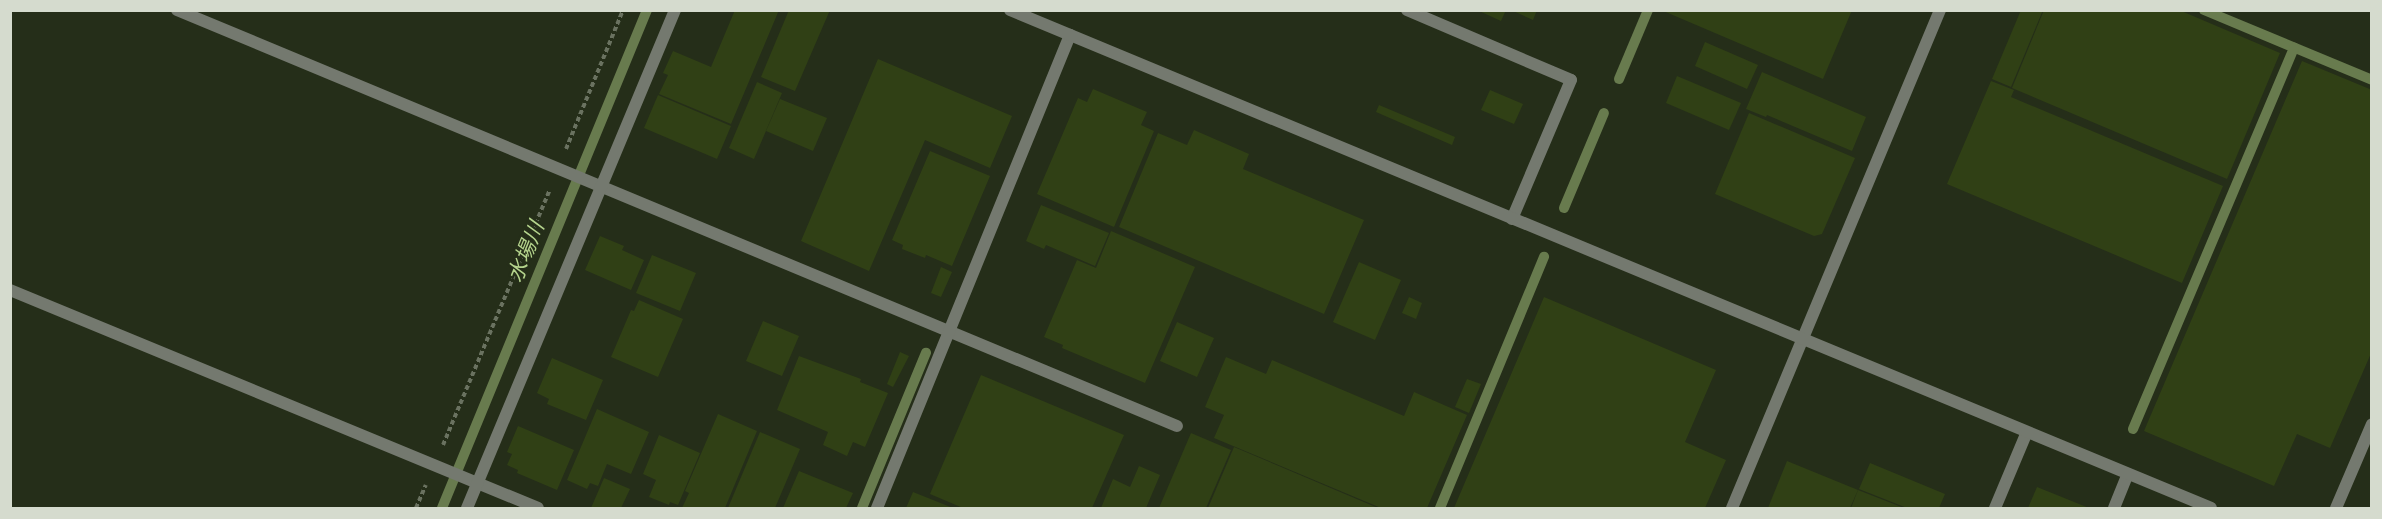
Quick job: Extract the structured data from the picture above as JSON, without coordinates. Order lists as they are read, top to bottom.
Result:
{
  "water": ["水場川"]
}
